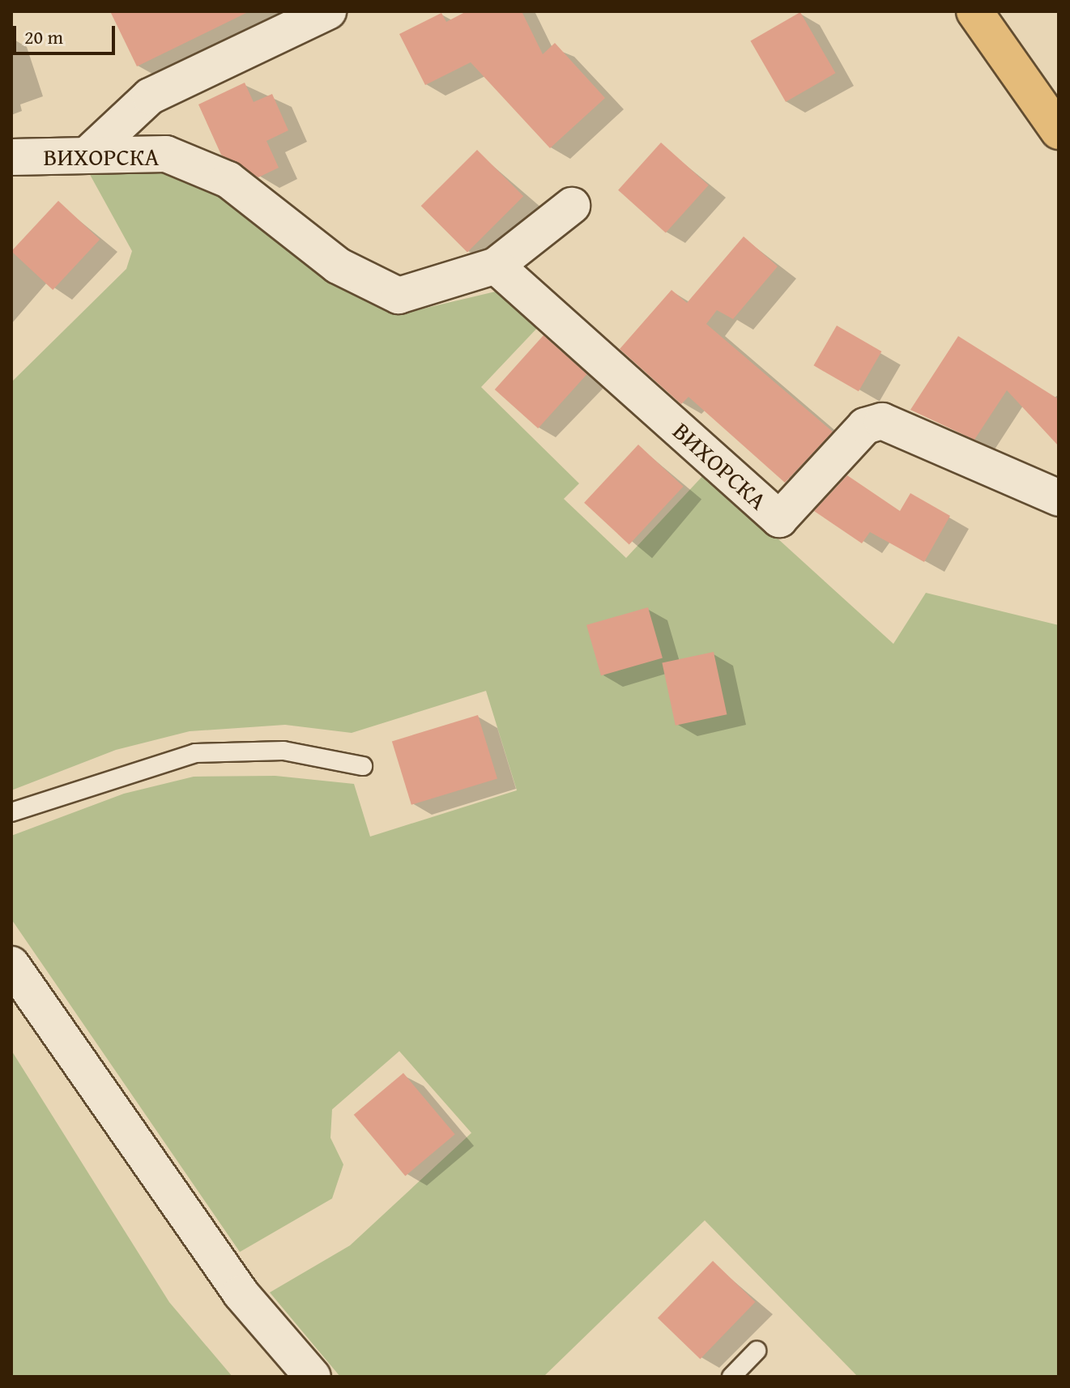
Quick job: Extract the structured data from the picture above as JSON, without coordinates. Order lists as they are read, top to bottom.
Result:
{
  "streets": {
    "street": ["ВИХОРСКА"]
  },
  "scale_bar": "20 m"
}
